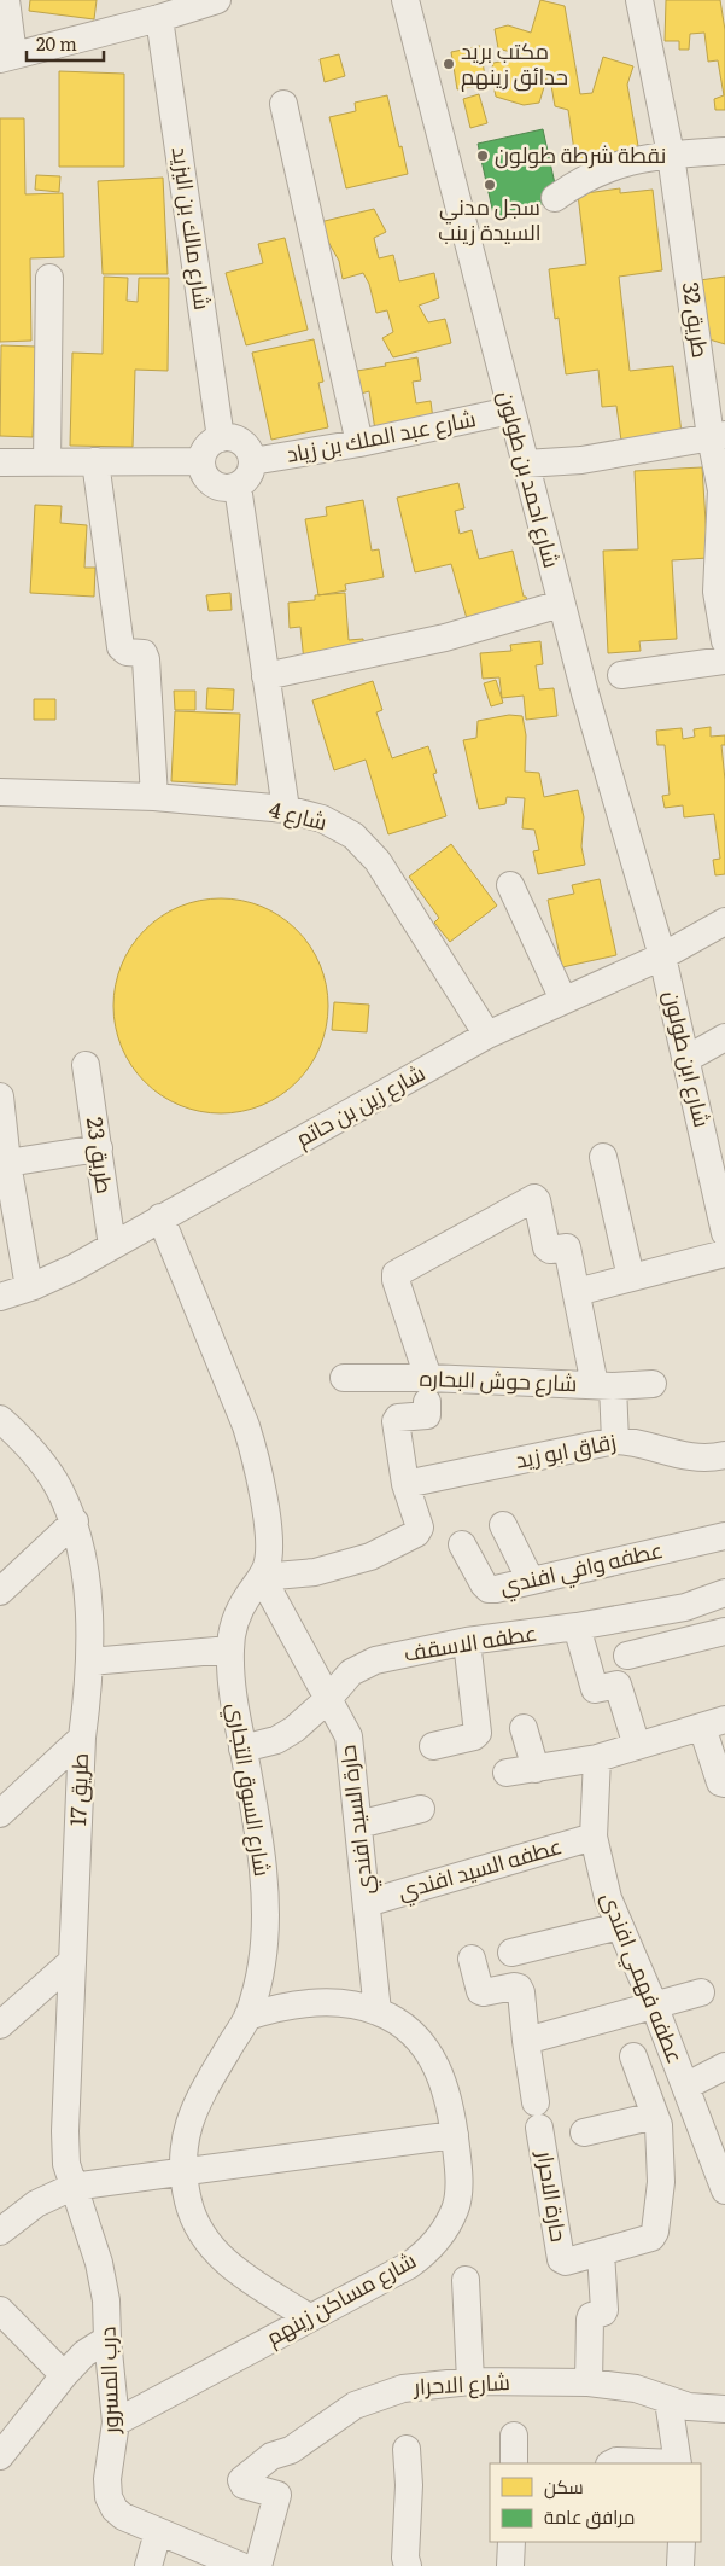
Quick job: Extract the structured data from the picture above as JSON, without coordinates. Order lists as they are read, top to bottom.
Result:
{
  "streets": {
    "street": [
      "شارع مالك بن اليزيد",
      "طريق 32",
      "شارع عبد الملك بن زياد",
      "شارع احمد بن طولون",
      "شارع 4",
      "شارع ابن طولون",
      "شارع زين بن حاتم",
      "طريق 23",
      "شارع حوش البحاره",
      "زقاق ابو زيد",
      "عطفه وافي افندي",
      "عطفه الاسقف",
      "طريق 17",
      "شارع السوق التجاري",
      "حارة السيد افندي",
      "عطفه السيد افندي",
      "عطفه فهمي افندى",
      "حارة الاحرار",
      "شارع مساكن زينهم",
      "درب المسرور",
      "شارع الاحرار"
    ]
  },
  "crossings": [
    ["شارع مالك بن اليزيد", "شارع عبد الملك بن زياد"],
    ["شارع عبد الملك بن زياد", "شارع احمد بن طولون"],
    ["شارع احمد بن طولون", "شارع ابن طولون"],
    ["شارع احمد بن طولون", "شارع زين بن حاتم"],
    ["شارع 4", "شارع زين بن حاتم"],
    ["شارع ابن طولون", "شارع زين بن حاتم"],
    ["شارع زين بن حاتم", "طريق 23"],
    ["شارع زين بن حاتم", "شارع السوق التجاري"],
    ["عطفه الاسقف", "شارع السوق التجاري"],
    ["عطفه الاسقف", "حارة السيد افندي"],
    ["طريق 17", "درب المسرور"],
    ["شارع السوق التجاري", "حارة السيد افندي"],
    ["شارع السوق التجاري", "شارع مساكن زينهم"],
    ["حارة السيد افندي", "عطفه السيد افندي"],
    ["حارة السيد افندي", "شارع مساكن زينهم"],
    ["عطفه السيد افندي", "عطفه فهمي افندى"],
    ["شارع مساكن زينهم", "درب المسرور"]
  ],
  "places": ["مكتب بريد حدائق زينهم", "نقطة شرطة طولون", "سجل مدني السيدة زينب"],
  "legend": ["سكن", "مرافق عامة"],
  "scale_bar": "20 m"
}
